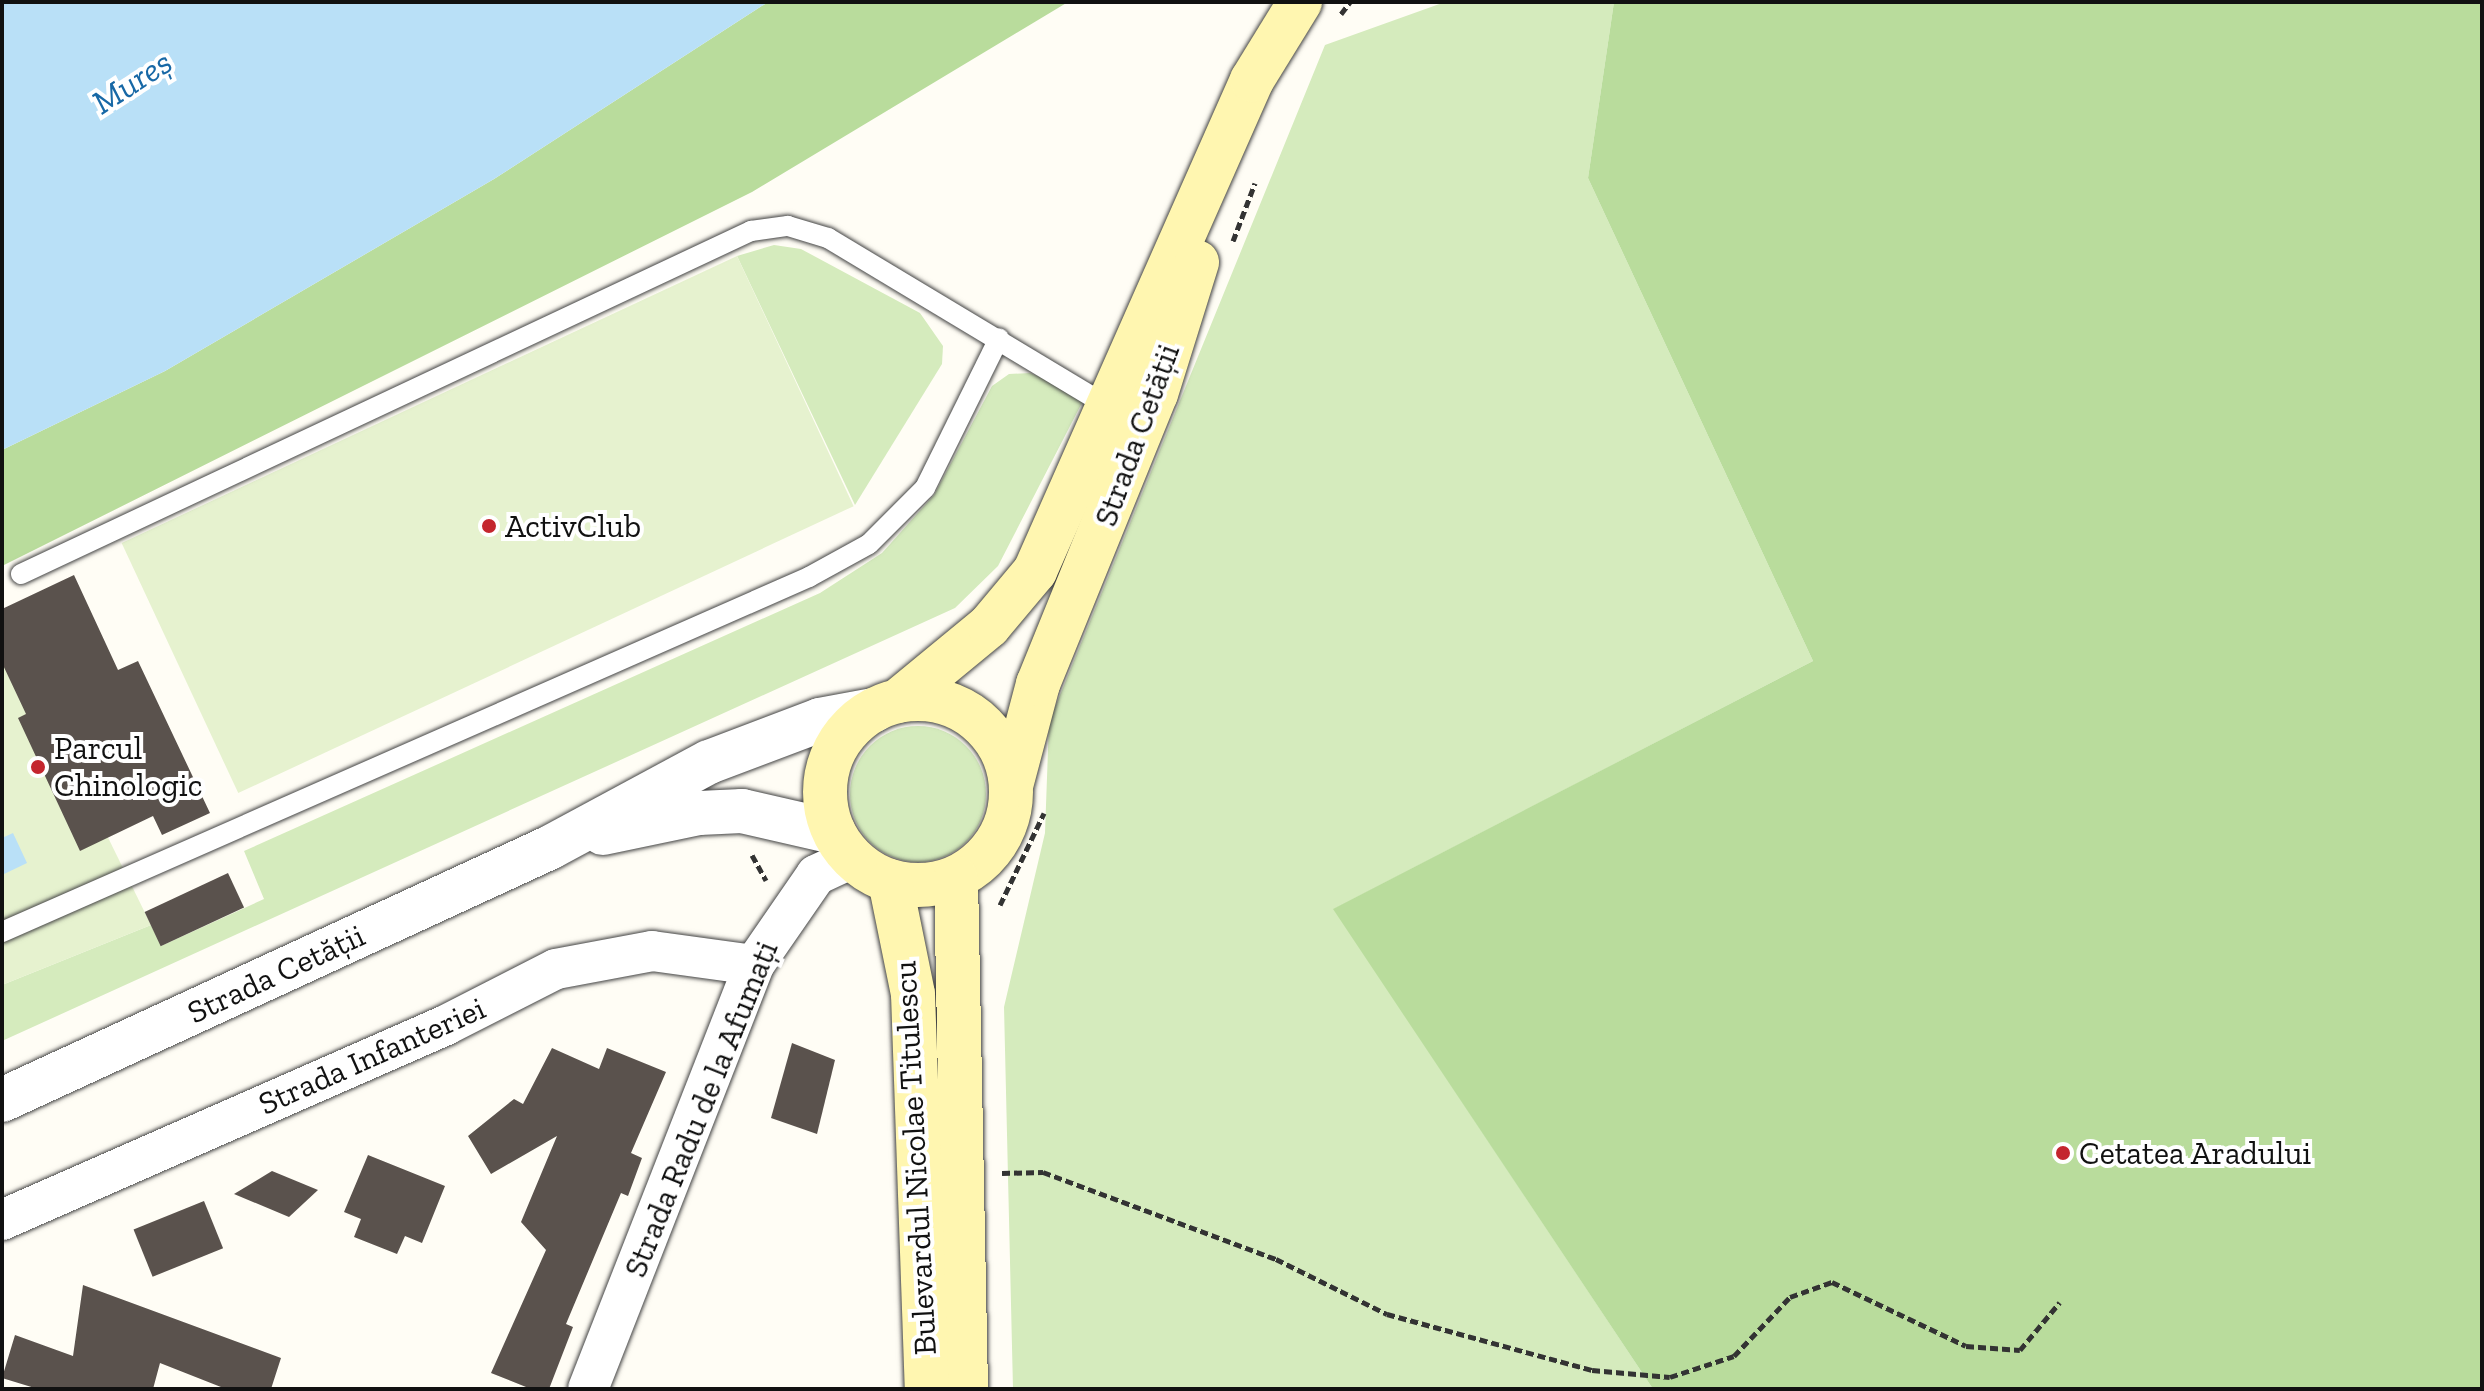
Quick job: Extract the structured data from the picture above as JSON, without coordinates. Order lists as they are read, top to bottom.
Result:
{
  "streets": {
    "main road": ["Strada Cetății", "Bulevardul Nicolae Titulescu"],
    "street": ["Strada Infanteriei", "Strada Radu de la Afumați"]
  },
  "crossings": [
    ["Strada Cetății", "Strada Radu de la Afumați"],
    ["Strada Cetății", "Bulevardul Nicolae Titulescu"],
    ["Strada Infanteriei", "Strada Radu de la Afumați"],
    ["Strada Radu de la Afumați", "Bulevardul Nicolae Titulescu"]
  ],
  "water": ["Mureș"],
  "places": ["ActivClub", "Parcul Chinologic", "Cetatea Aradului"]
}
